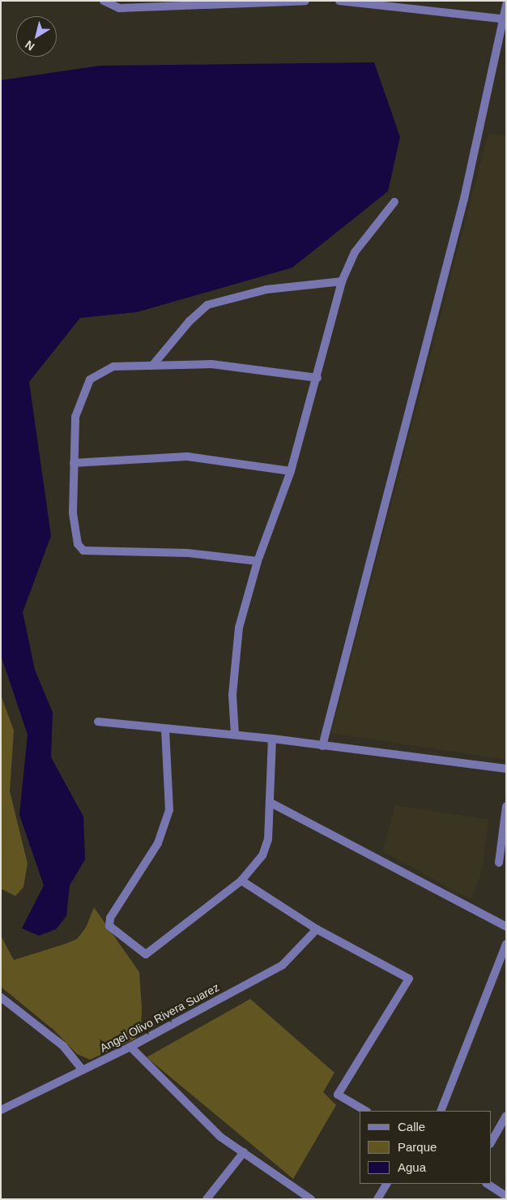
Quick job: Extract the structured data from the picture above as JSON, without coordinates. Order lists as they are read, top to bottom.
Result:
{
  "streets": {
    "street": ["Angel Olivo Rivera Suarez"]
  },
  "legend": ["Calle", "Parque", "Agua"],
  "north": "bottom left"
}
